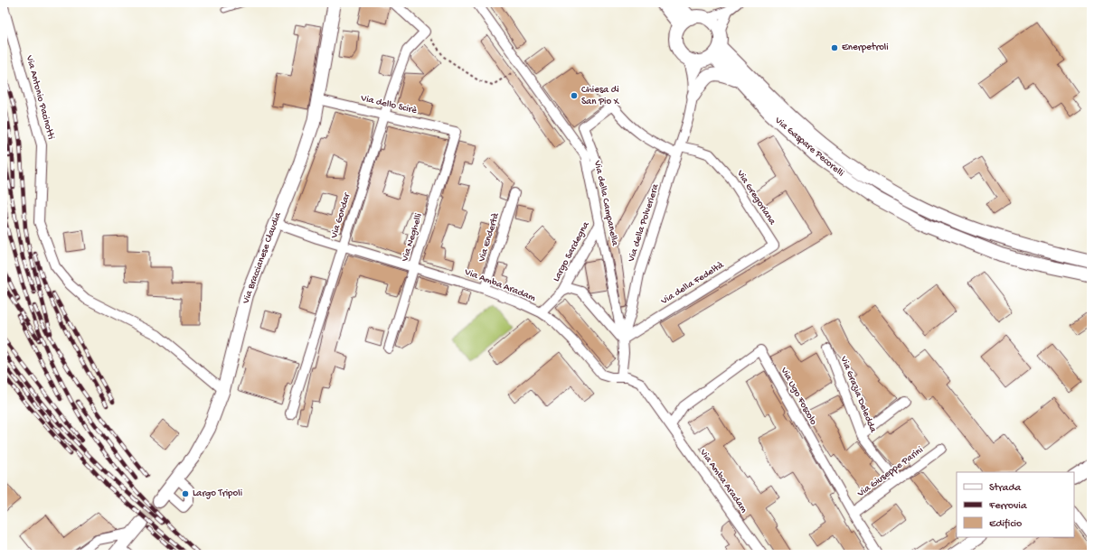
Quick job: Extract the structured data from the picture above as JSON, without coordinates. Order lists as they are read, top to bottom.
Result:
{
  "streets": {
    "street": [
      "Via Antonio Pacinotti",
      "Via dello Scirè",
      "Via Gaspare Pecorelli",
      "Via Gregoriana",
      "Via della Campanella",
      "Via Gondar",
      "Via della Polveriera",
      "Via Neghelli",
      "Via Endertà",
      "Largo Sardegna",
      "Via Braccianese Claudia",
      "Via della Fedeltà",
      "Via Amba Aradam",
      "Via Grazia Deledda",
      "Via Ugo Foscolo",
      "Via Giuseppe Parini"
    ]
  },
  "crossings": [
    ["Via Antonio Pacinotti", "Via Braccianese Claudia"],
    ["Via dello Scirè", "Via Gondar"],
    ["Via dello Scirè", "Via Neghelli"],
    ["Via dello Scirè", "Via Braccianese Claudia"],
    ["Via Gaspare Pecorelli", "Via della Polveriera"],
    ["Via Gregoriana", "Via della Campanella"],
    ["Via Gregoriana", "Via della Polveriera"],
    ["Via Gregoriana", "Via della Fedeltà"],
    ["Via della Campanella", "Via della Polveriera"],
    ["Via della Campanella", "Largo Sardegna"],
    ["Via della Campanella", "Via della Fedeltà"],
    ["Via Gondar", "Via Amba Aradam"],
    ["Via della Polveriera", "Largo Sardegna"],
    ["Via della Polveriera", "Via della Fedeltà"],
    ["Via della Polveriera", "Via Amba Aradam"],
    ["Via Neghelli", "Via Amba Aradam"],
    ["Via Endertà", "Via Amba Aradam"],
    ["Largo Sardegna", "Via della Fedeltà"],
    ["Largo Sardegna", "Via Amba Aradam"],
    ["Via Braccianese Claudia", "Via Amba Aradam"],
    ["Via Amba Aradam", "Via Ugo Foscolo"],
    ["Via Grazia Deledda", "Via Giuseppe Parini"],
    ["Via Ugo Foscolo", "Via Giuseppe Parini"]
  ],
  "places": ["Enerpetroli", "Chiesa di San Pio X", "Largo Tripoli"],
  "legend": ["Strada", "Ferrovia", "Edificio"]
}
